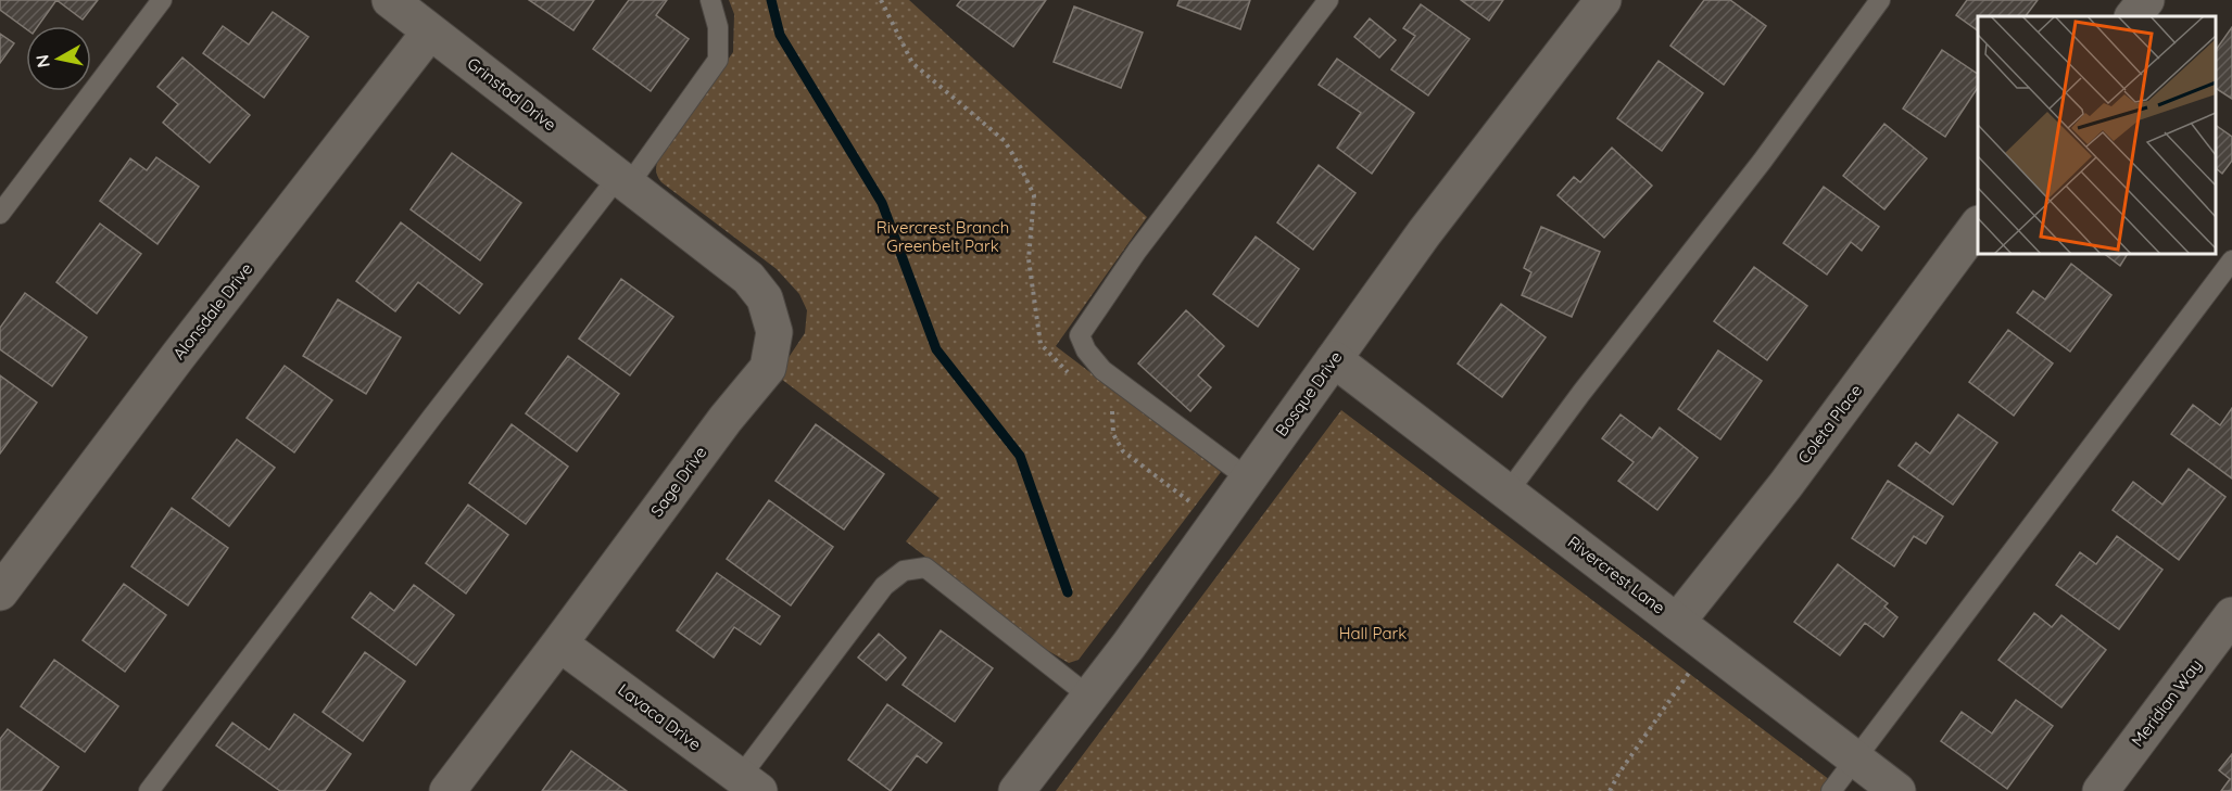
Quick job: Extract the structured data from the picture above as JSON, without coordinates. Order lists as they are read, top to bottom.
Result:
{
  "streets": {
    "street": [
      "Grinstad Drive",
      "Alonsdale Drive",
      "Bosque Drive",
      "Coleta Place",
      "Sage Drive",
      "Rivercrest Lane",
      "Meridian Way",
      "Lavaca Drive"
    ]
  },
  "crossings": [
    ["Grinstad Drive", "Alonsdale Drive"],
    ["Grinstad Drive", "Sage Drive"],
    ["Bosque Drive", "Rivercrest Lane"],
    ["Coleta Place", "Rivercrest Lane"],
    ["Sage Drive", "Lavaca Drive"]
  ],
  "parks": ["Rivercrest Branch Greenbelt Park", "Hall Park"],
  "north": "left"
}
